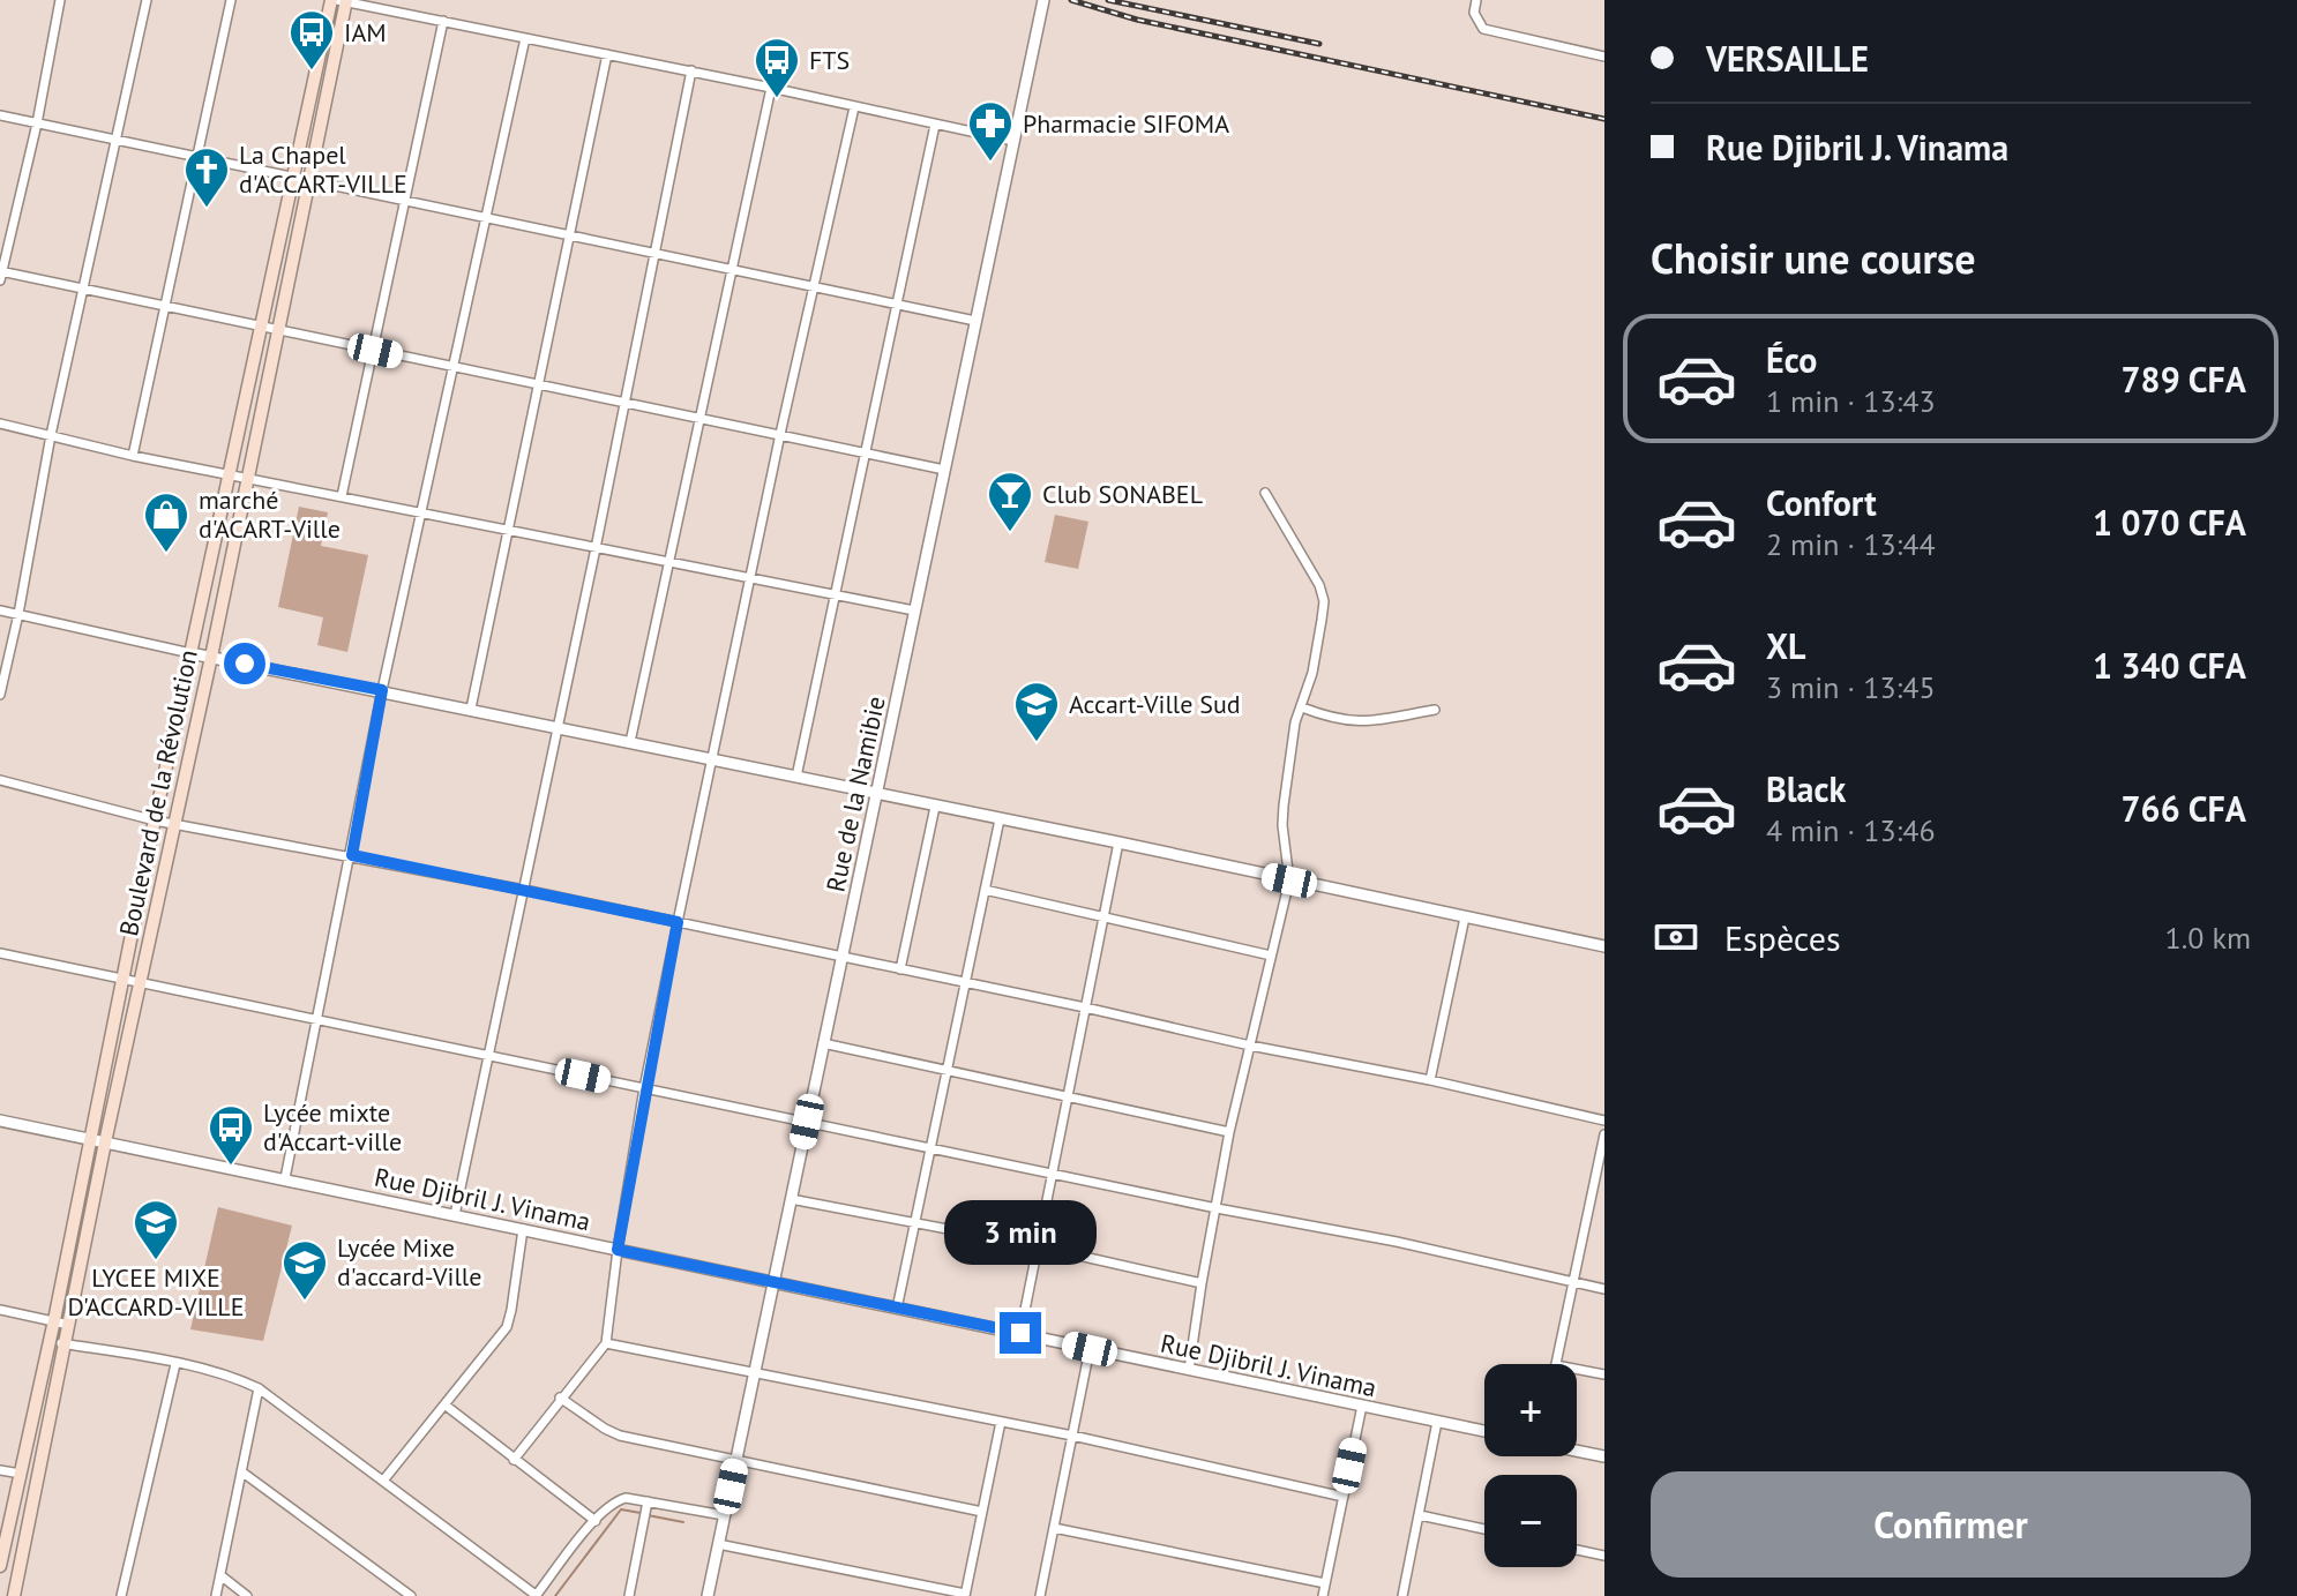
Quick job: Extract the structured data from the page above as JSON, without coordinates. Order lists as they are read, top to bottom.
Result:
{
  "streets": {
    "main road": ["Boulevard de la Révolution"],
    "street": ["Rue de la Namibie", "Rue Djibril J. Vinama"]
  },
  "crossings": [
    ["Boulevard de la Révolution", "Rue Djibril J. Vinama"],
    ["Rue de la Namibie", "Rue Djibril J. Vinama"]
  ],
  "places": {
    "bus stop": ["IAM", "FTS", "Lycée mixte d'Accart-ville"],
    "pharmacy": ["Pharmacie SIFOMA"],
    "church": ["La Chapel d'ACCART-VILLE"],
    "bar": ["Club SONABEL"],
    "shop": ["marché d'ACART-Ville"],
    "school or university": ["Accart-Ville Sud", "LYCEE MIXE D'ACCARD-VILLE", "Lycée Mixe d'accard-Ville"]
  },
  "page": {
    "banner": ["VERSAILLE", "Rue Djibril J. Vinama"],
    "heading": "Choisir une course",
    "list": [
      {
        "name": "Éco",
        "note": "1 min · 13:43",
        "value": "789 CFA"
      },
      {
        "name": "Confort",
        "note": "2 min · 13:44",
        "value": "1 070 CFA"
      },
      {
        "name": "XL",
        "note": "3 min · 13:45",
        "value": "1 340 CFA"
      },
      {
        "name": "Black",
        "note": "4 min · 13:46",
        "value": "766 CFA"
      }
    ],
    "pay": ["Espèces", "1.0 km"],
    "bubble": "3 min",
    "map_buttons": ["+", "−"],
    "buttons": "Confirmer"
  }
}
